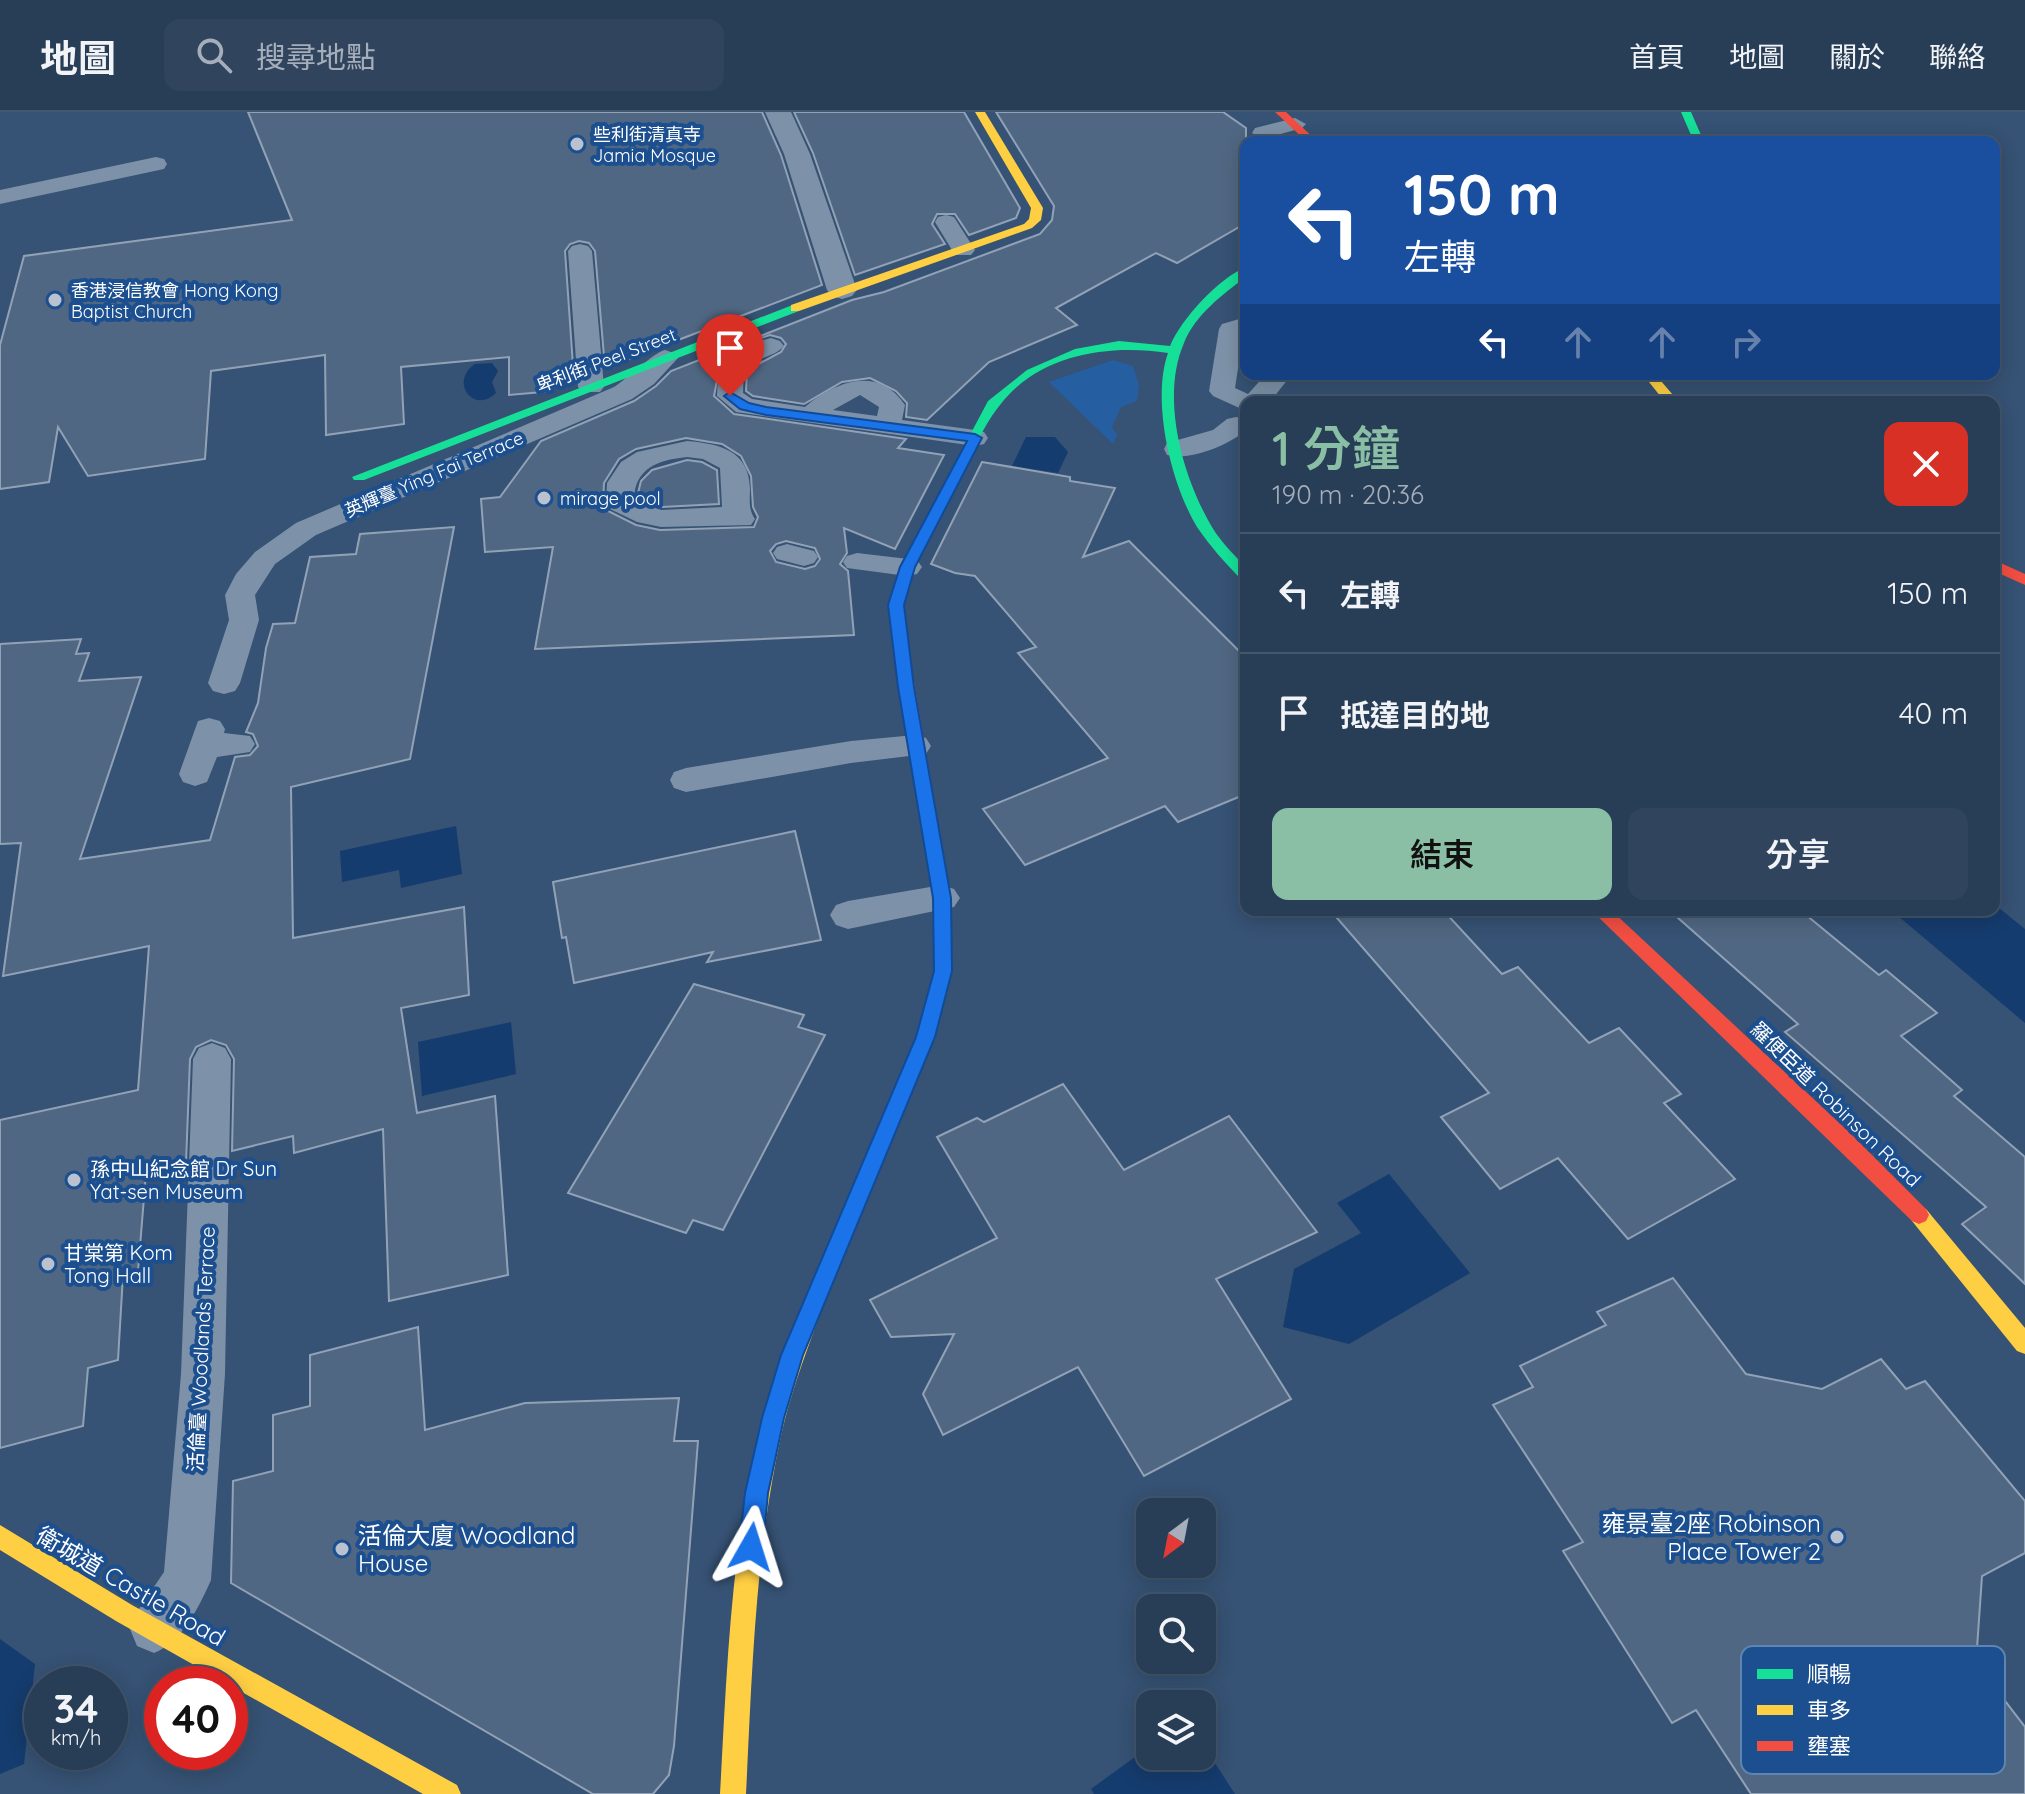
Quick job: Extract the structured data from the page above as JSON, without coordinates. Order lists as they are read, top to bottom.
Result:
{
  "streets": {
    "street": ["卑利街 Peel Street", "羅便臣道 Robinson Road", "衛城道 Castle Road"],
    "lane": ["英輝臺 Ying Fai Terrace", "活倫臺 Woodlands Terrace"]
  },
  "crossings": [
    ["卑利街 Peel Street", "英輝臺 Ying Fai Terrace"],
    ["活倫臺 Woodlands Terrace", "衛城道 Castle Road"]
  ],
  "places": [
    "些利街清真寺 Jamia Mosque",
    "香港浸信教會 Hong Kong Baptist Church",
    "mirage pool",
    "孫中山紀念館 Dr Sun Yat-sen Museum",
    "甘棠第 Kom Tong Hall",
    "雍景臺2座 Robinson Place Tower 2",
    "活倫大廈 Woodland House"
  ],
  "legend": ["順暢", "車多", "壅塞"],
  "north": "bottom left",
  "page": {
    "header": "地圖",
    "search": "搜尋地點",
    "nav": [
      "首頁",
      "地圖",
      "關於",
      "聯絡"
    ],
    "turn": ["150 m", "左轉"],
    "heading": ["1 分鐘", "190 m · 20:36"],
    "list": [
      {
        "name": "左轉",
        "value": "150 m"
      },
      {
        "name": "抵達目的地",
        "value": "40 m"
      }
    ],
    "buttons": ["結束", "分享"],
    "speed": "34 km/h",
    "limit": "40"
  }
}
